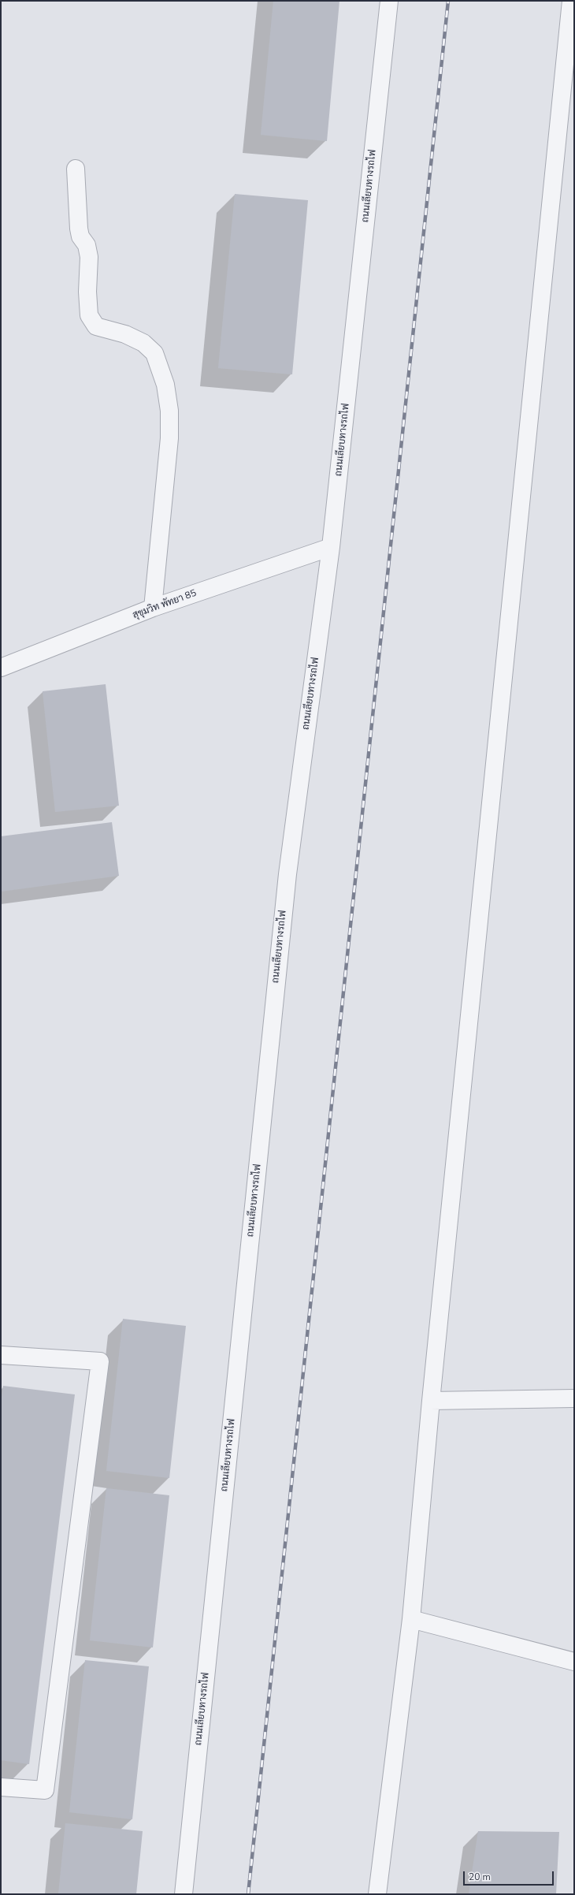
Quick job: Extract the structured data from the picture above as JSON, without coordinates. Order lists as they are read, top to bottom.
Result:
{
  "streets": {
    "street": ["ถนนเลียบทางรถไฟ", "สุขุมวิท พัทยา 85"]
  },
  "crossings": [
    ["ถนนเลียบทางรถไฟ", "สุขุมวิท พัทยา 85"]
  ],
  "scale_bar": "20 m"
}
